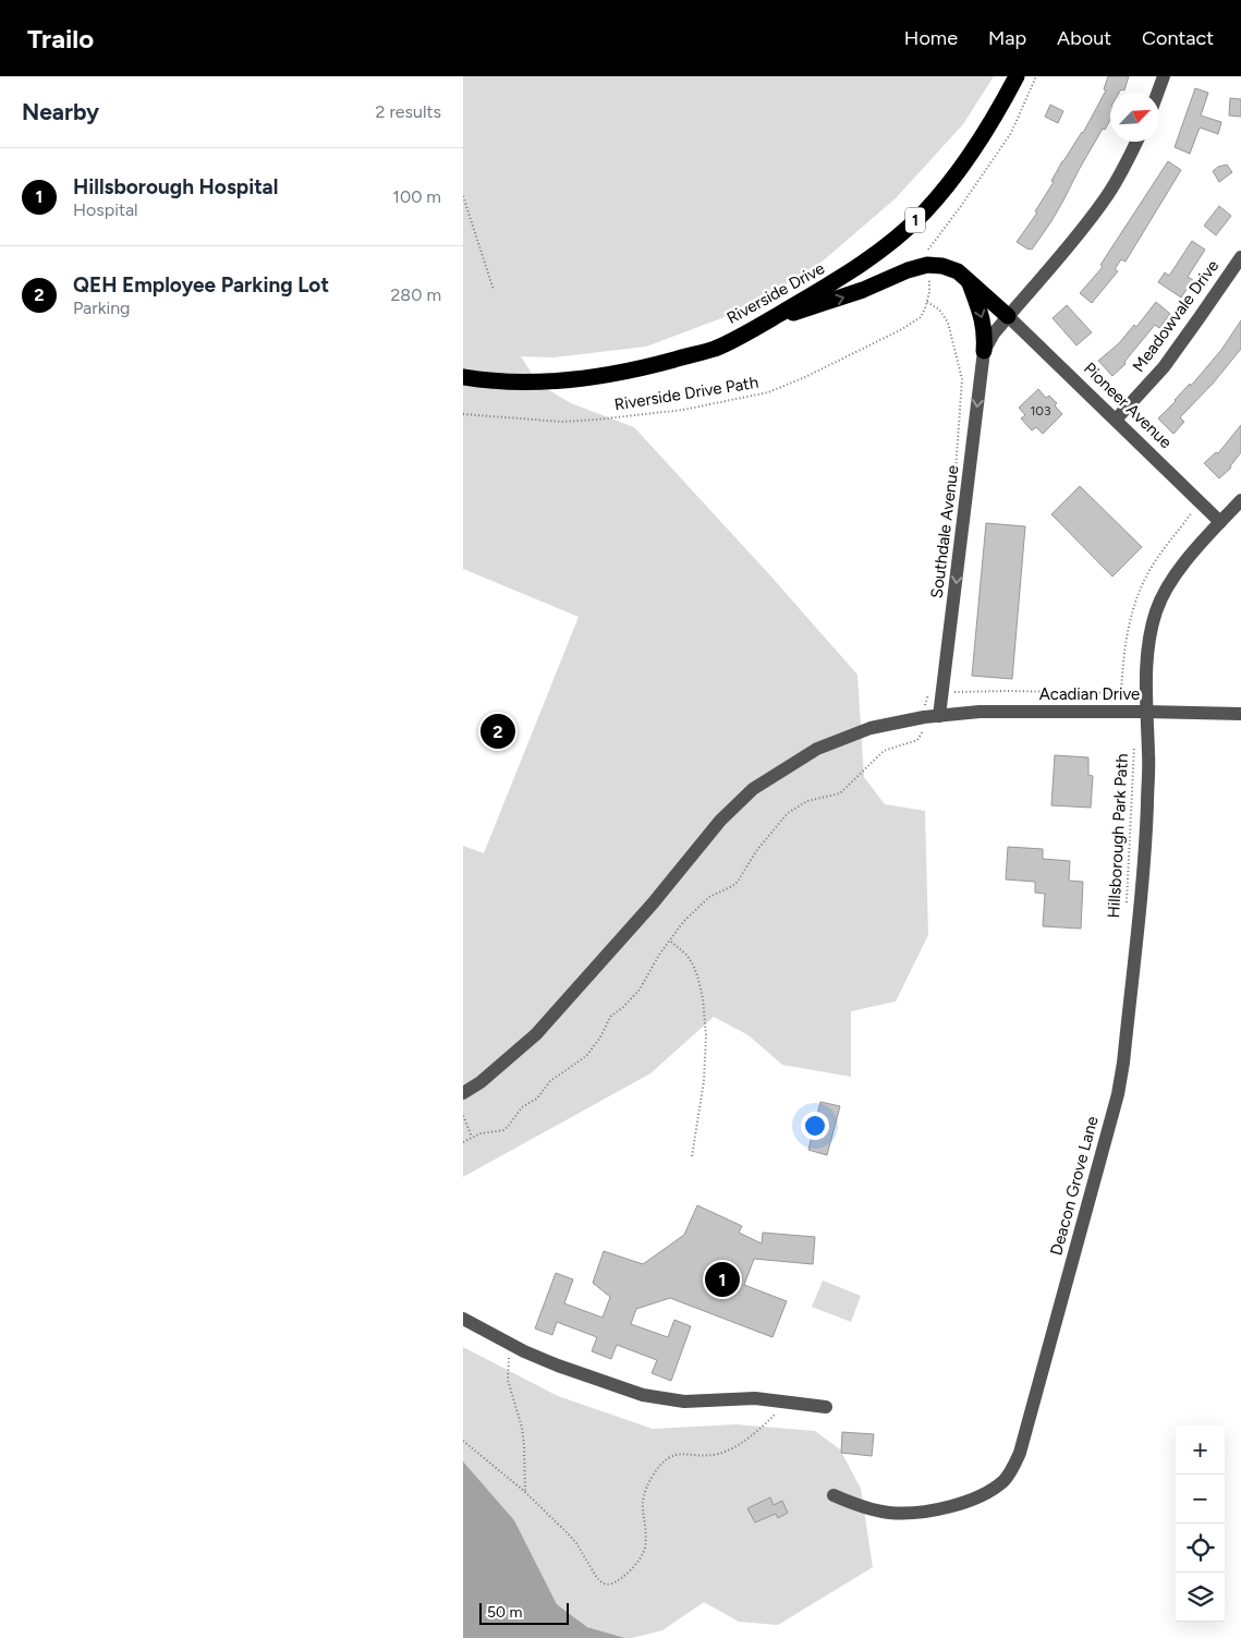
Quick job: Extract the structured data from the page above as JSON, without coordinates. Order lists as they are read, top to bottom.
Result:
{
  "streets": {
    "highway": ["1", "Riverside Drive"],
    "street": [
      "Meadowvale Drive",
      "Pioneer Avenue",
      "Southdale Avenue",
      "Acadian Drive",
      "Deacon Grove Lane"
    ],
    "path": ["Riverside Drive Path", "Hillsborough Park Path"]
  },
  "crossings": [
    ["Meadowvale Drive", "Pioneer Avenue"],
    ["Pioneer Avenue", "Deacon Grove Lane"],
    ["Southdale Avenue", "Acadian Drive"],
    ["Acadian Drive", "Deacon Grove Lane"]
  ],
  "one_way": ["Southdale Avenue"],
  "house_numbers": ["103"],
  "scale_bar": "50 m",
  "north": "top right",
  "page": {
    "header": "Trailo",
    "nav": [
      "Home",
      "Map",
      "About",
      "Contact"
    ],
    "heading": ["Nearby", "2 results"],
    "list": [
      {
        "mark": "1",
        "name": "Hillsborough Hospital",
        "note": "Hospital",
        "value": "100 m"
      },
      {
        "mark": "2",
        "name": "QEH Employee Parking Lot",
        "note": "Parking",
        "value": "280 m"
      }
    ],
    "pins": ["2", "1"],
    "map_buttons": ["+", "−"],
    "scale": "50 m"
  }
}
